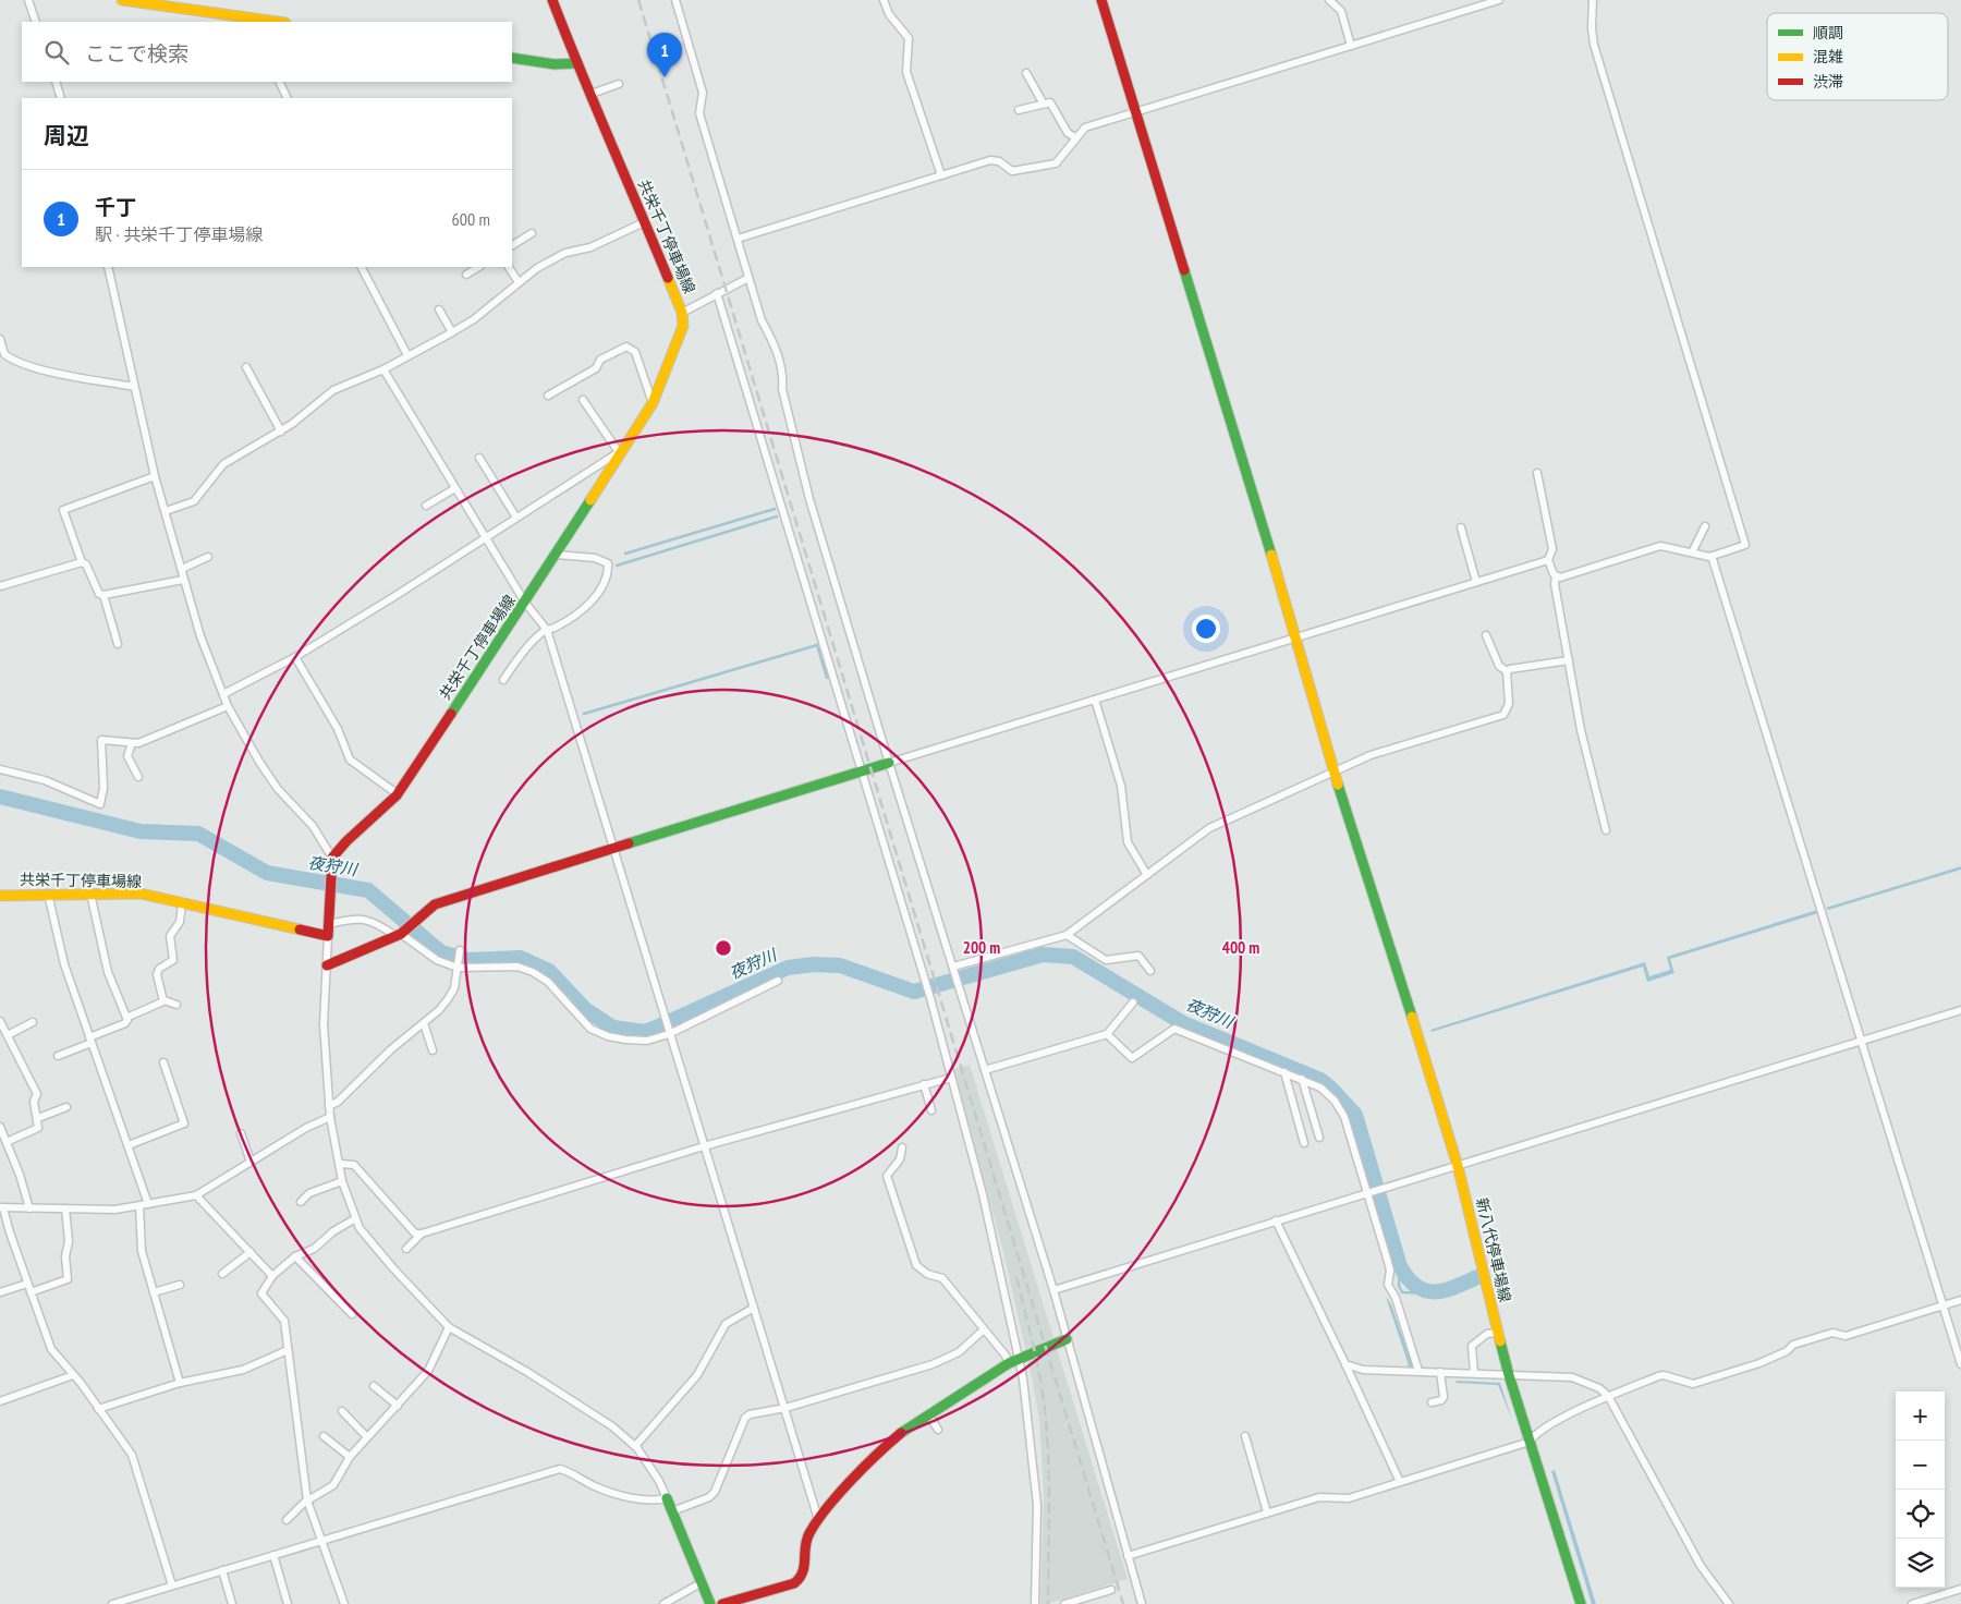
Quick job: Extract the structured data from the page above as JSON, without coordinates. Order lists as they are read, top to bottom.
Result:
{
  "streets": {
    "street": ["共栄千丁停車場線", "新八代停車場線"]
  },
  "water": ["夜狩川"],
  "legend": ["順調", "混雑", "渋滞"],
  "page": {
    "search": "ここで検索",
    "pins": "1",
    "heading": "周辺",
    "list": [
      {
        "mark": "1",
        "name": "千丁",
        "note": "駅 · 共栄千丁停車場線",
        "value": "600 m"
      }
    ],
    "map_buttons": ["+", "−"]
  },
  "rings": ["200 m", "400 m"]
}
